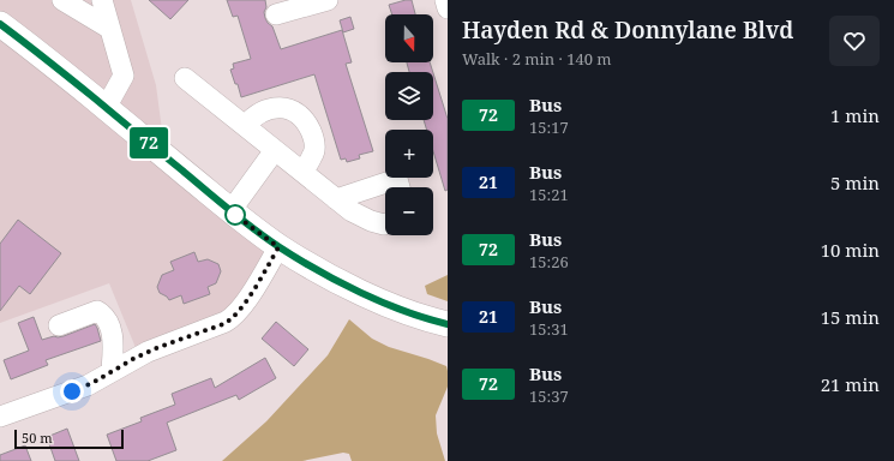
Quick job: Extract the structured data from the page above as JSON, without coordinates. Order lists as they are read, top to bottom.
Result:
{
  "lines": ["bus line 72"],
  "scale_bar": "50 m",
  "north": "bottom",
  "page": {
    "on_map": "72",
    "heading": ["Hayden Rd & Donnylane Blvd", "Walk · 2 min · 140 m"],
    "map_buttons": ["+", "−"],
    "list": [
      {
        "mark": "72",
        "name": "Bus",
        "note": "15:17",
        "value": "1 min"
      },
      {
        "mark": "21",
        "name": "Bus",
        "note": "15:21",
        "value": "5 min"
      },
      {
        "mark": "72",
        "name": "Bus",
        "note": "15:26",
        "value": "10 min"
      },
      {
        "mark": "21",
        "name": "Bus",
        "note": "15:31",
        "value": "15 min"
      },
      {
        "mark": "72",
        "name": "Bus",
        "note": "15:37",
        "value": "21 min"
      }
    ],
    "scale": "50 m"
  }
}
